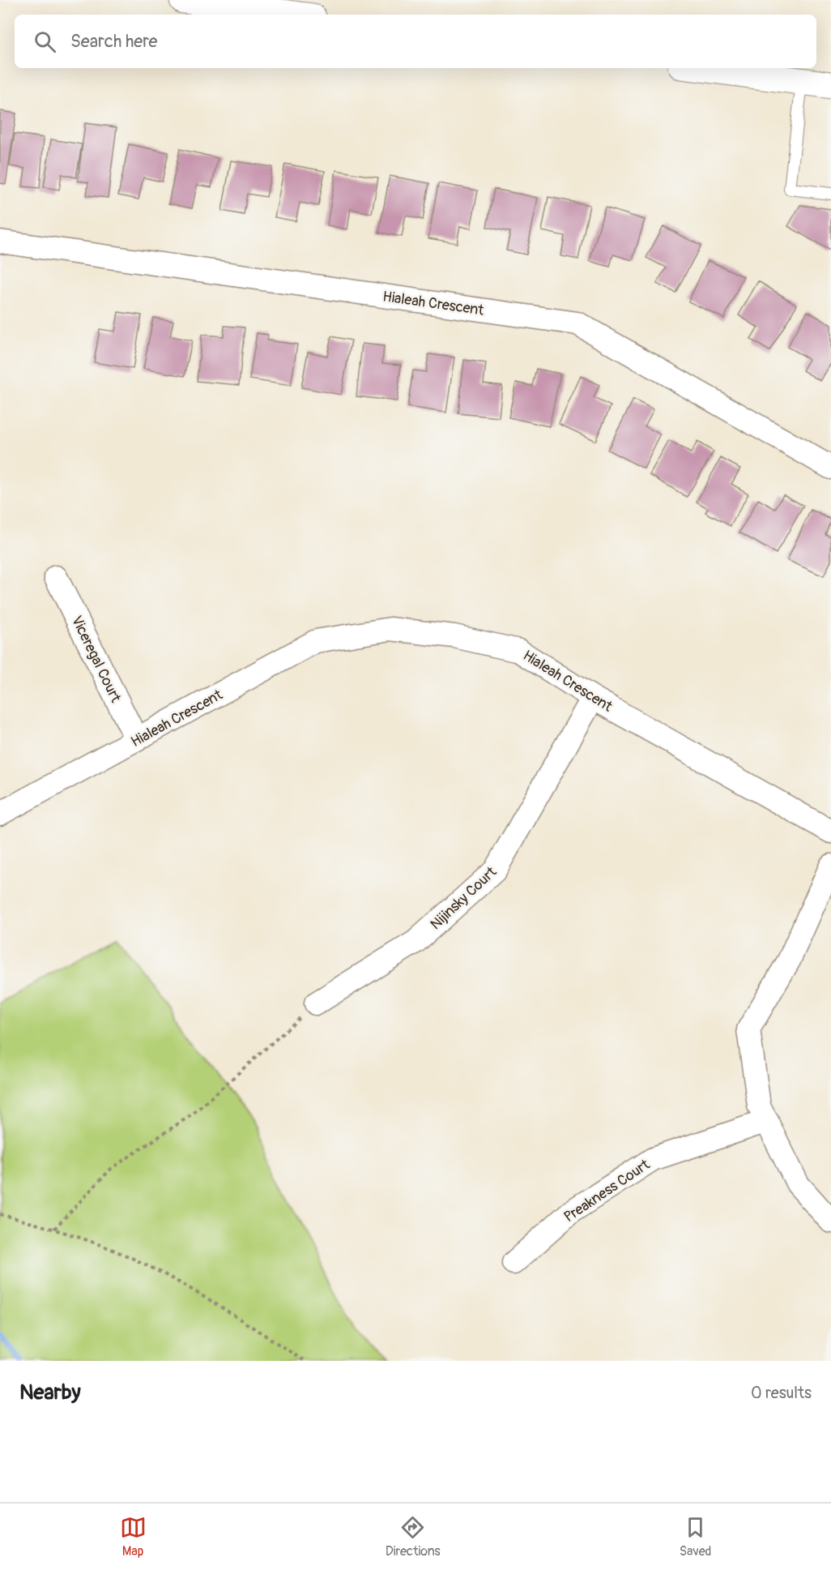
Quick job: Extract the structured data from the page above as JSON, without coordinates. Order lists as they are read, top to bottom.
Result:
{
  "streets": {
    "street": [
      "Hialeah Crescent",
      "Viceregal Court",
      "Nijinsky Court",
      "Preakness Court"
    ]
  },
  "crossings": [
    ["Hialeah Crescent", "Viceregal Court"],
    ["Hialeah Crescent", "Nijinsky Court"]
  ],
  "page": {
    "search": "Search here",
    "heading": ["Nearby", "0 results"],
    "nav": ["Map", "Directions", "Saved"]
  }
}
